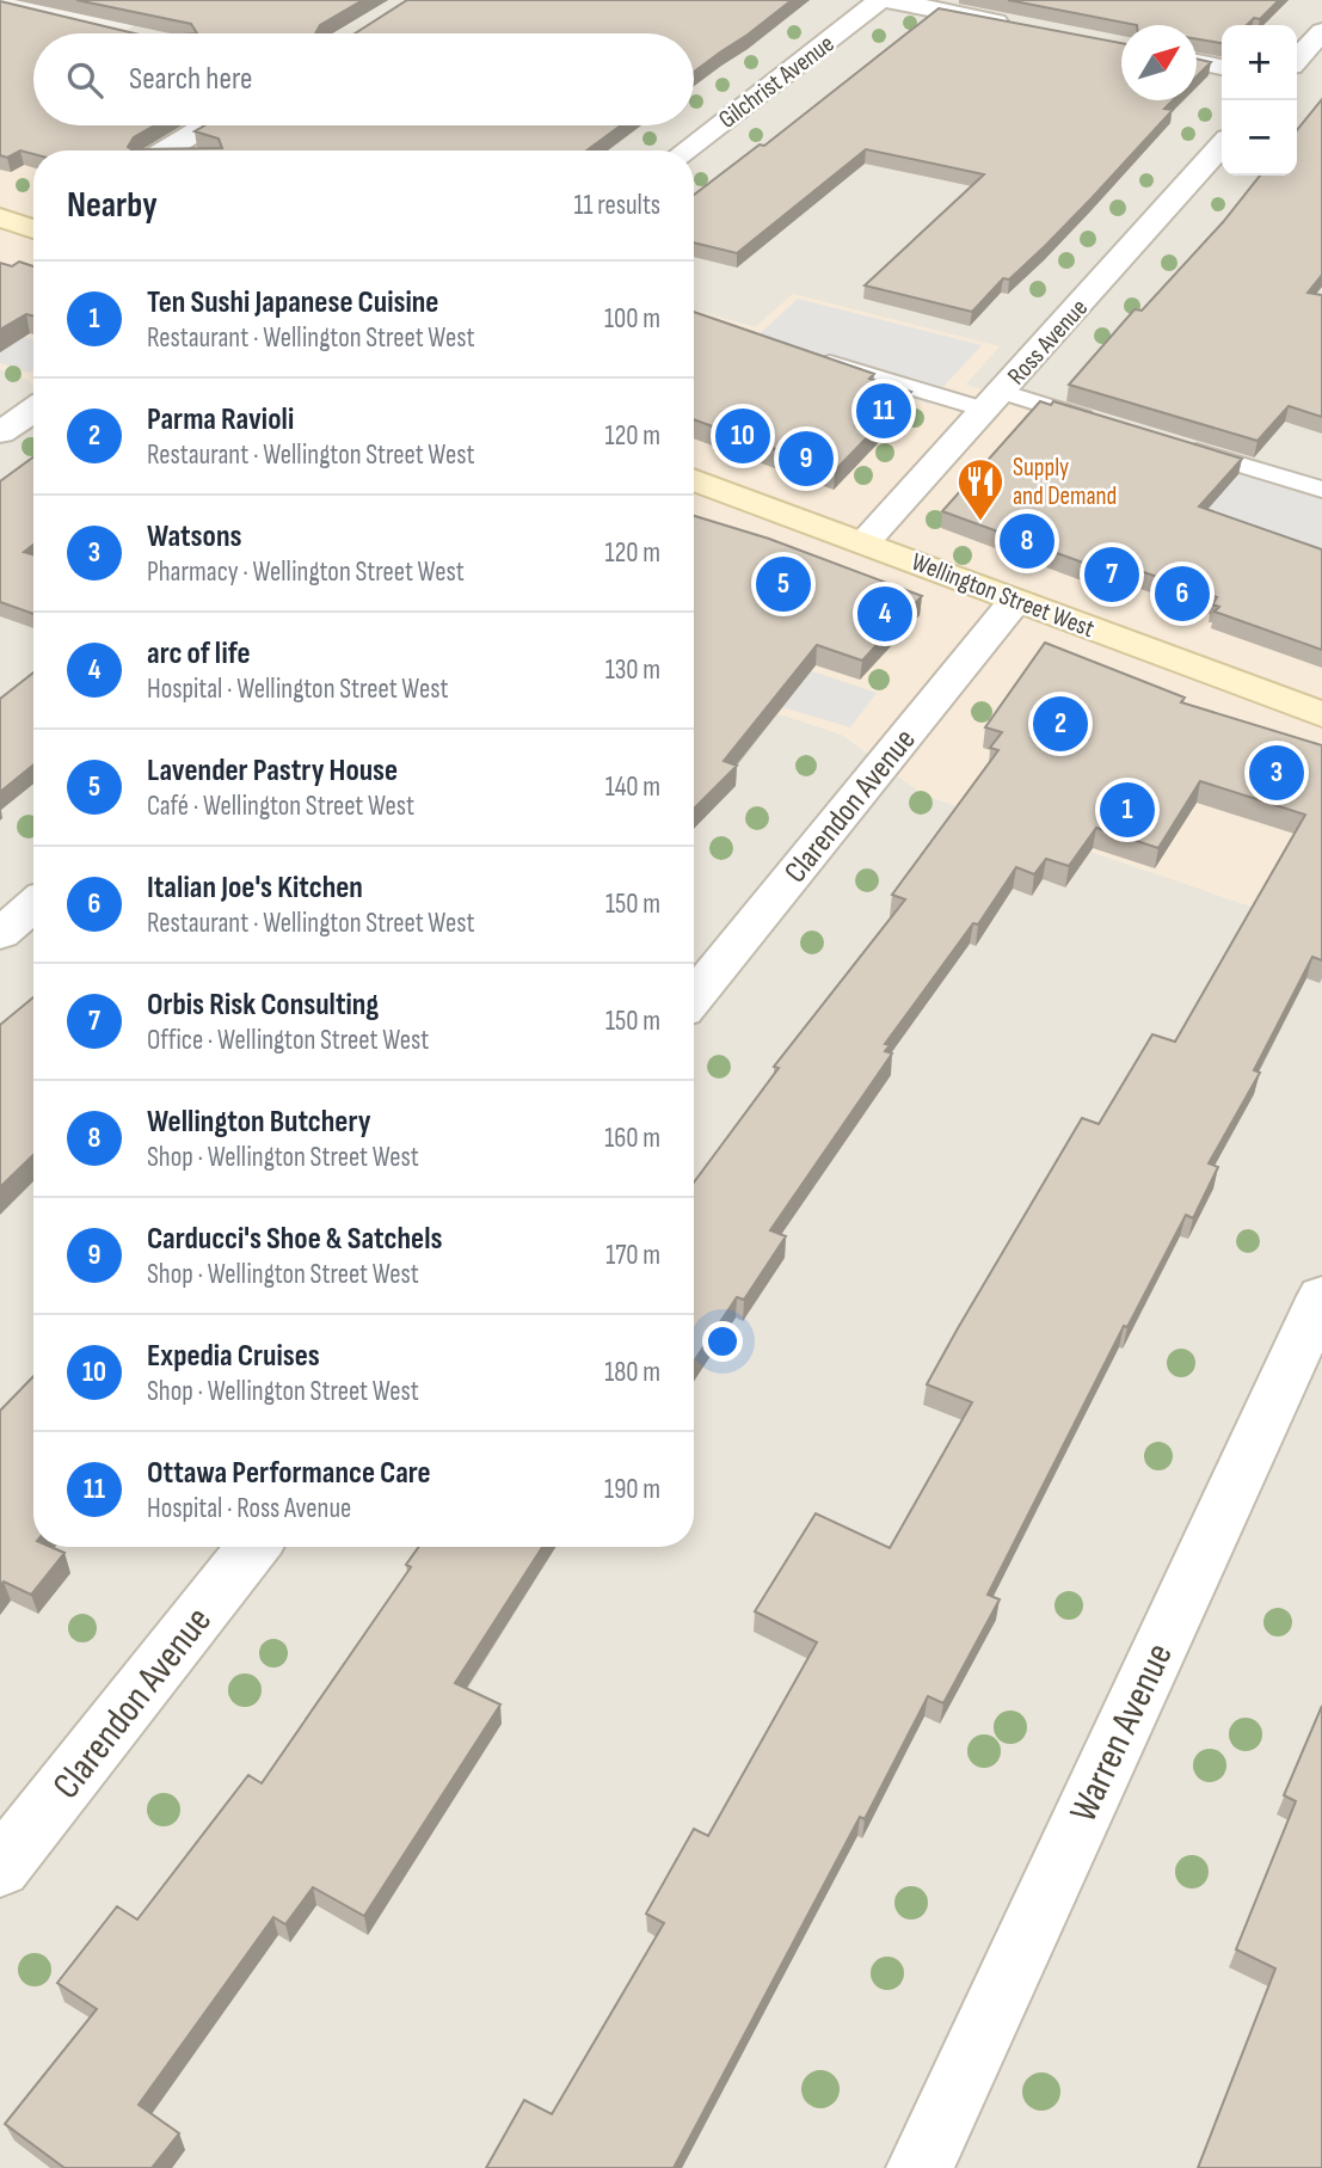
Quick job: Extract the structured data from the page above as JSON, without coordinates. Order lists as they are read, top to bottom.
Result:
{
  "streets": {
    "main road": ["Wellington Street West"],
    "street": [
      "Gilchrist Avenue",
      "Ross Avenue",
      "Clarendon Avenue",
      "Warren Avenue"
    ]
  },
  "crossings": [
    ["Ross Avenue", "Wellington Street West"],
    ["Wellington Street West", "Clarendon Avenue"]
  ],
  "places": {
    "restaurant": ["Supply and Demand"]
  },
  "north": "top right",
  "page": {
    "map_buttons": ["+", "−"],
    "search": "Search here",
    "heading": ["Nearby", "11 results"],
    "list": [
      {
        "mark": "1",
        "name": "Ten Sushi Japanese Cuisine",
        "note": "Restaurant · Wellington Street West",
        "value": "100 m"
      },
      {
        "mark": "2",
        "name": "Parma Ravioli",
        "note": "Restaurant · Wellington Street West",
        "value": "120 m"
      },
      {
        "mark": "3",
        "name": "Watsons",
        "note": "Pharmacy · Wellington Street West",
        "value": "120 m"
      },
      {
        "mark": "4",
        "name": "arc of life",
        "note": "Hospital · Wellington Street West",
        "value": "130 m"
      },
      {
        "mark": "5",
        "name": "Lavender Pastry House",
        "note": "Café · Wellington Street West",
        "value": "140 m"
      },
      {
        "mark": "6",
        "name": "Italian Joe's Kitchen",
        "note": "Restaurant · Wellington Street West",
        "value": "150 m"
      },
      {
        "mark": "7",
        "name": "Orbis Risk Consulting",
        "note": "Office · Wellington Street West",
        "value": "150 m"
      },
      {
        "mark": "8",
        "name": "Wellington Butchery",
        "note": "Shop · Wellington Street West",
        "value": "160 m"
      },
      {
        "mark": "9",
        "name": "Carducci's Shoe & Satchels",
        "note": "Shop · Wellington Street West",
        "value": "170 m"
      },
      {
        "mark": "10",
        "name": "Expedia Cruises",
        "note": "Shop · Wellington Street West",
        "value": "180 m"
      },
      {
        "mark": "11",
        "name": "Ottawa Performance Care",
        "note": "Hospital · Ross Avenue",
        "value": "190 m"
      }
    ],
    "pins": [
      "11",
      "10",
      "9",
      "8",
      "7",
      "5",
      "6",
      "4",
      "2",
      "3",
      "1"
    ]
  }
}
